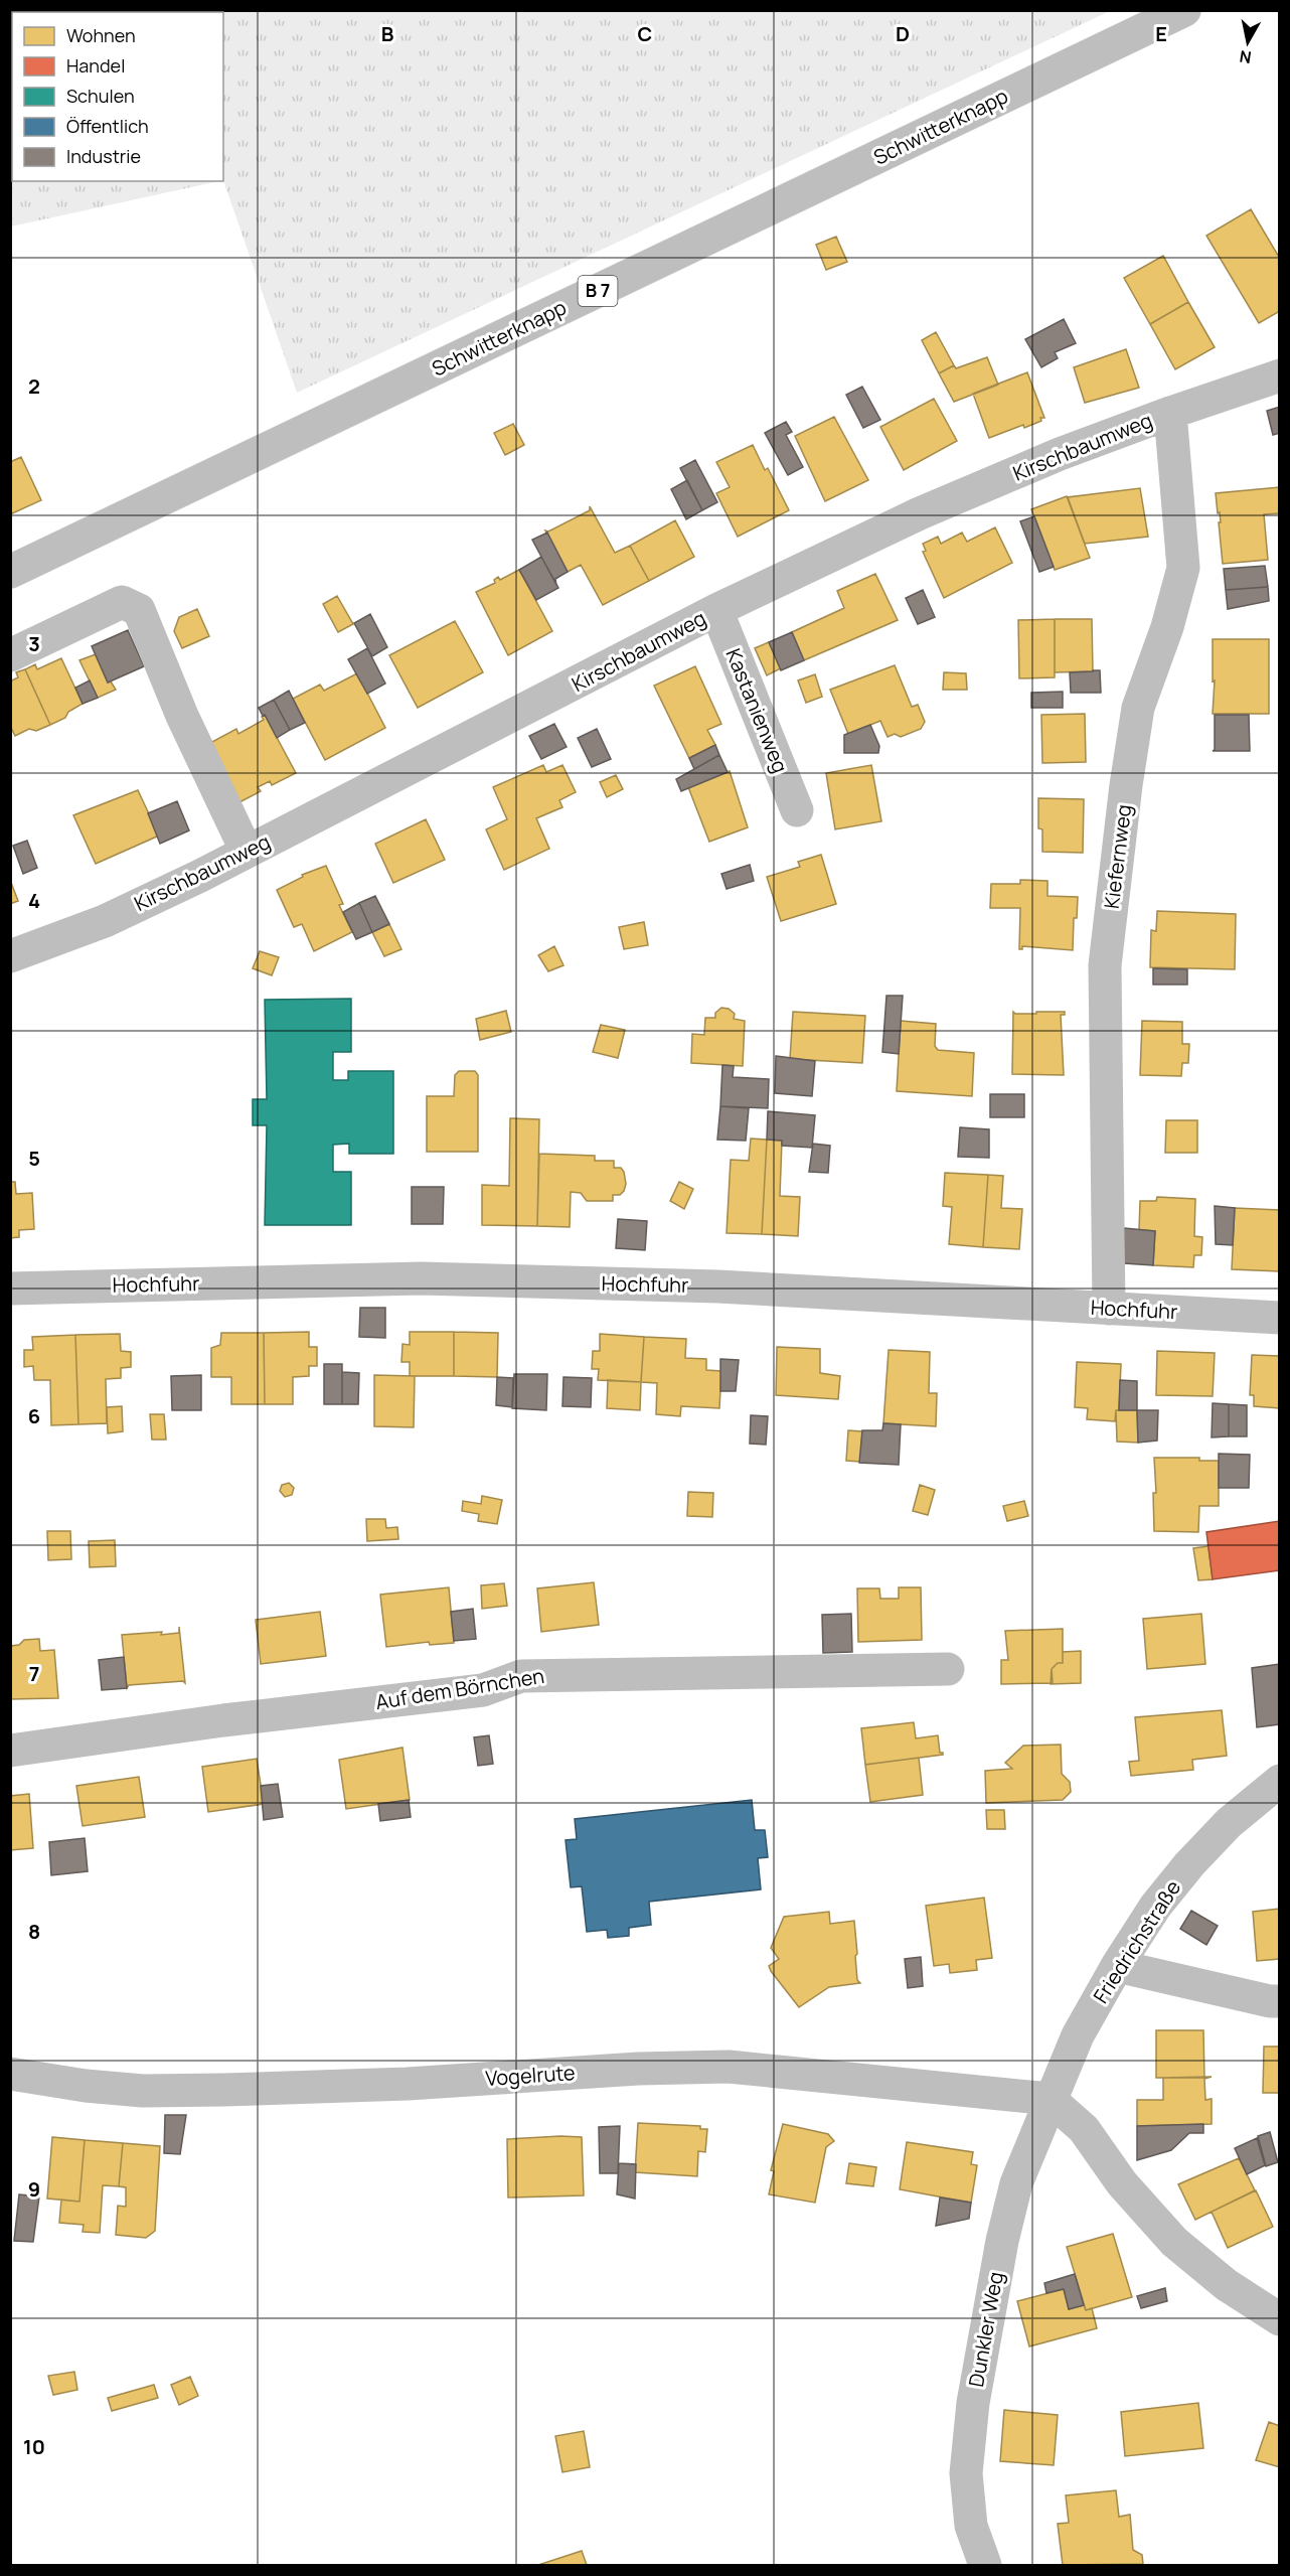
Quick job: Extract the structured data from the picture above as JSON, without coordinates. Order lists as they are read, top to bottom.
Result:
{
  "streets": {
    "street": [
      "Schwitterknapp",
      "B 7",
      "Kirschbaumweg",
      "Kastanienweg",
      "Kiefernweg",
      "Hochfuhr",
      "Auf dem Börnchen",
      "Friedrichstraße",
      "Vogelrute",
      "Dunkler Weg"
    ]
  },
  "crossings": [
    ["Kirschbaumweg", "Kastanienweg"],
    ["Kirschbaumweg", "Kiefernweg"],
    ["Kiefernweg", "Hochfuhr"],
    ["Friedrichstraße", "Vogelrute"],
    ["Friedrichstraße", "Dunkler Weg"],
    ["Vogelrute", "Dunkler Weg"]
  ],
  "legend": [
    "Wohnen",
    "Handel",
    "Schulen",
    "Öffentlich",
    "Industrie"
  ],
  "north": "bottom",
  "grid": {
    "columns": [
      "B",
      "C",
      "D",
      "E"
    ],
    "rows": [
      "2",
      "3",
      "4",
      "5",
      "6",
      "7",
      "8",
      "9",
      "10"
    ]
  }
}
